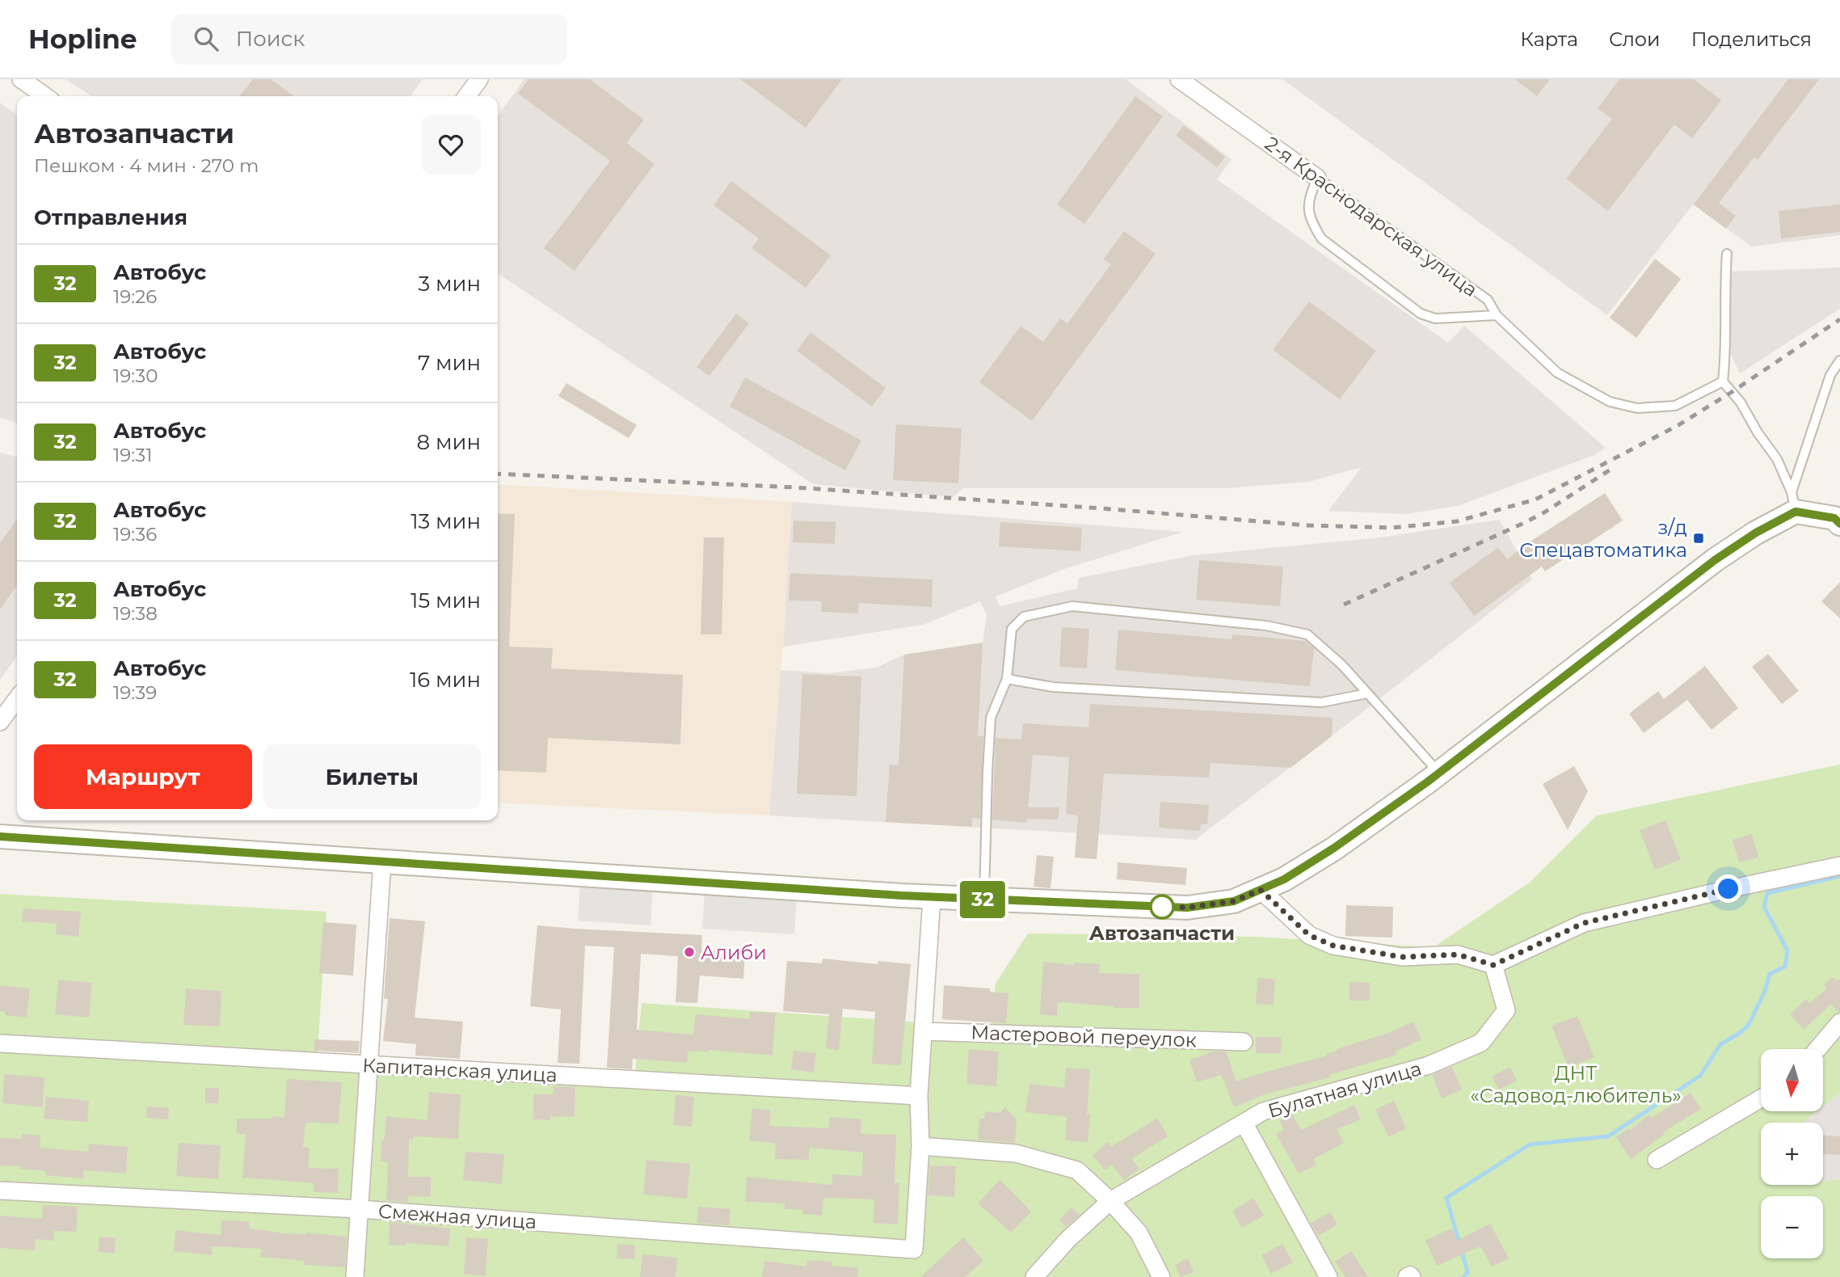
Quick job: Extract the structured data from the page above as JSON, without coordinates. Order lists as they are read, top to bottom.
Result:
{
  "streets": {
    "street": [
      "2-я Краснодарская улица",
      "Мастеровой переулок",
      "Капитанская улица",
      "Булатная улица",
      "Смежная улица"
    ]
  },
  "parks": ["ДНТ «Садовод-любитель»"],
  "places": {
    "transit": ["з/д Спецавтоматика"],
    "other": ["Автозапчасти", "Алиби"]
  },
  "lines": ["bus line 32"],
  "north": "bottom",
  "page": {
    "header": "Hopline",
    "search": "Поиск",
    "nav": ["Карта", "Слои", "Поделиться"],
    "on_map": "32",
    "heading": [
      ["Автозапчасти", "Пешком · 4 мин · 270 m"],
      "Отправления"
    ],
    "list": [
      {
        "mark": "32",
        "name": "Автобус",
        "note": "19:26",
        "value": "3 мин"
      },
      {
        "mark": "32",
        "name": "Автобус",
        "note": "19:30",
        "value": "7 мин"
      },
      {
        "mark": "32",
        "name": "Автобус",
        "note": "19:31",
        "value": "8 мин"
      },
      {
        "mark": "32",
        "name": "Автобус",
        "note": "19:36",
        "value": "13 мин"
      },
      {
        "mark": "32",
        "name": "Автобус",
        "note": "19:38",
        "value": "15 мин"
      },
      {
        "mark": "32",
        "name": "Автобус",
        "note": "19:39",
        "value": "16 мин"
      }
    ],
    "buttons": ["Маршрут", "Билеты"],
    "map_buttons": ["+", "−"]
  }
}
